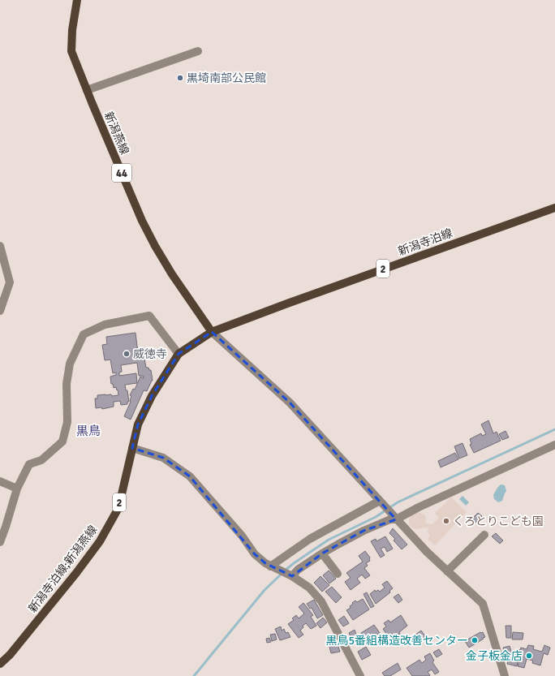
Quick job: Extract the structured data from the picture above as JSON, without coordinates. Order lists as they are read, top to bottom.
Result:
{
  "streets": {
    "main road": [
      "新潟燕線",
      "44",
      "新潟寺泊線",
      "2",
      "新潟寺泊線;新潟燕線"
    ]
  },
  "crossings": [
    ["新潟燕線", "新潟寺泊線"],
    ["新潟燕線", "新潟寺泊線;新潟燕線"],
    ["新潟寺泊線", "新潟寺泊線;新潟燕線"]
  ],
  "districts": ["黒鳥"],
  "places": [
    "黒埼南部公民館",
    "威徳寺",
    "くろとりこども園",
    "黒鳥5番組構造改善センター",
    "金子板金店"
  ]
}
